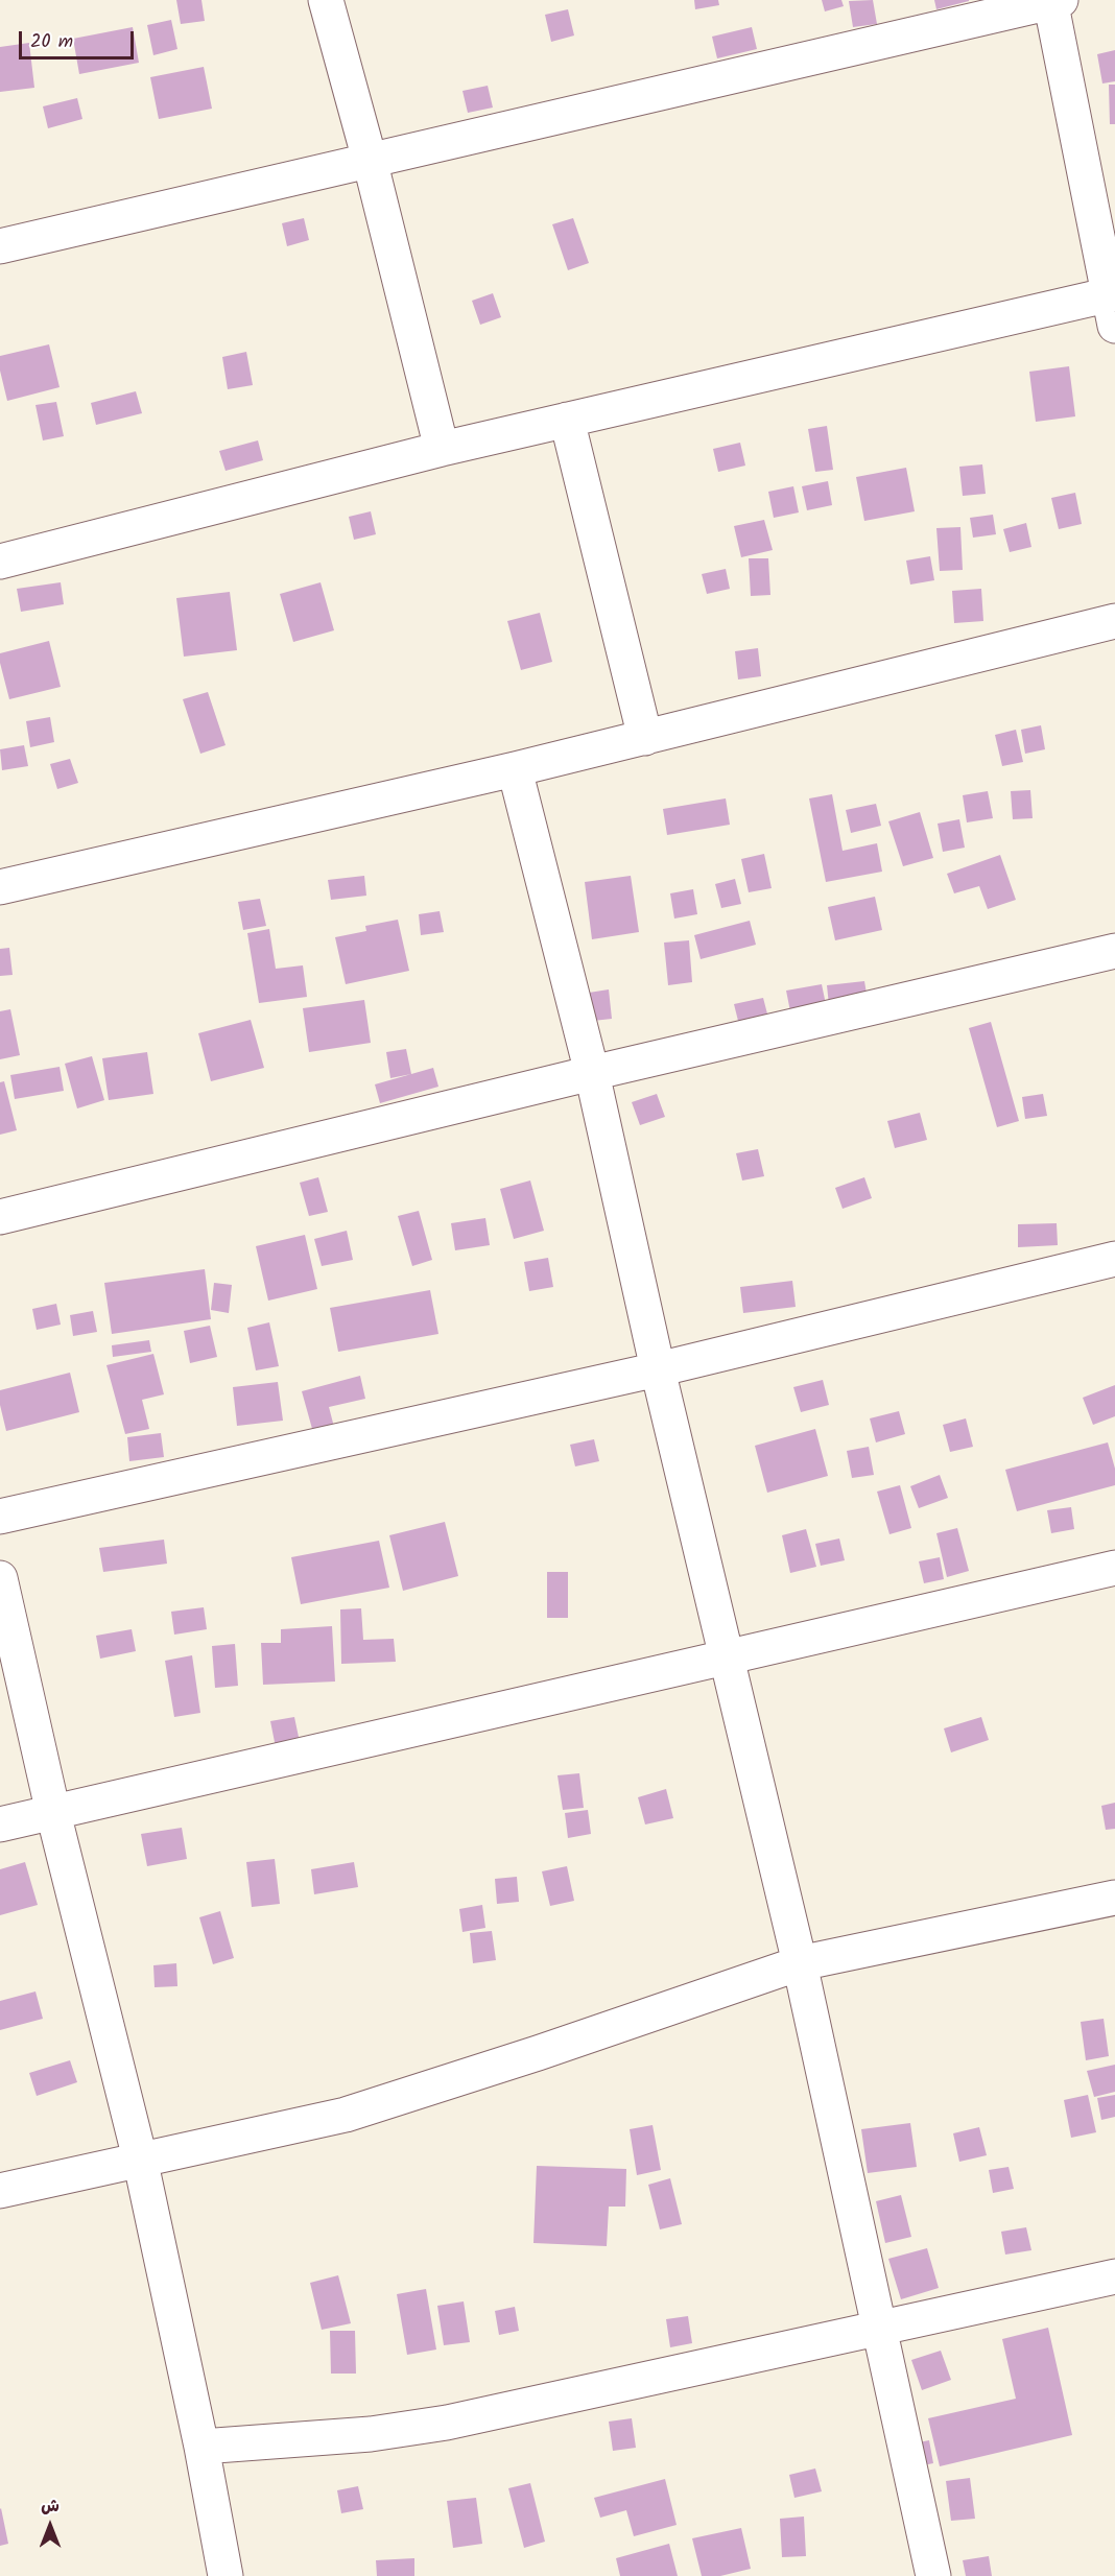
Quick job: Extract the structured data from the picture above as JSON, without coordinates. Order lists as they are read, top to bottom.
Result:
{
  "scale_bar": "20 m",
  "north": "top"
}
